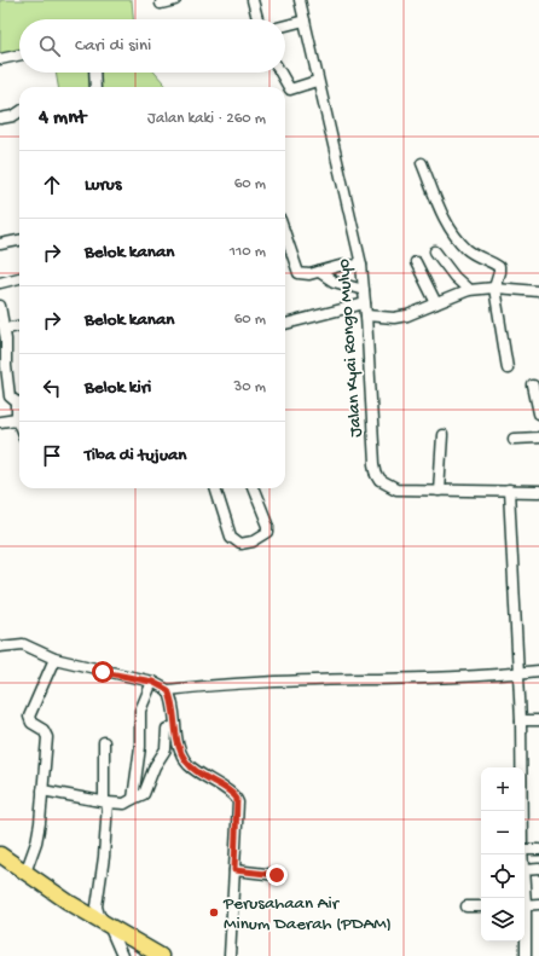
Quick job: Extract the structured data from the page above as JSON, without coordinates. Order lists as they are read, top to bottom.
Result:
{
  "streets": {
    "street": ["Jalan Kyai Rongo Mulyo"]
  },
  "places": ["Perusahaan Air Minum Daerah (PDAM)"],
  "page": {
    "search": "Cari di sini",
    "heading": ["4 mnt", "Jalan kaki · 260 m"],
    "list": [
      ["Lurus", "60 m"],
      ["Belok kanan", "110 m"],
      ["Belok kanan", "60 m"],
      ["Belok kiri", "30 m"],
      "Tiba di tujuan"
    ],
    "map_buttons": ["+", "−"]
  }
}
